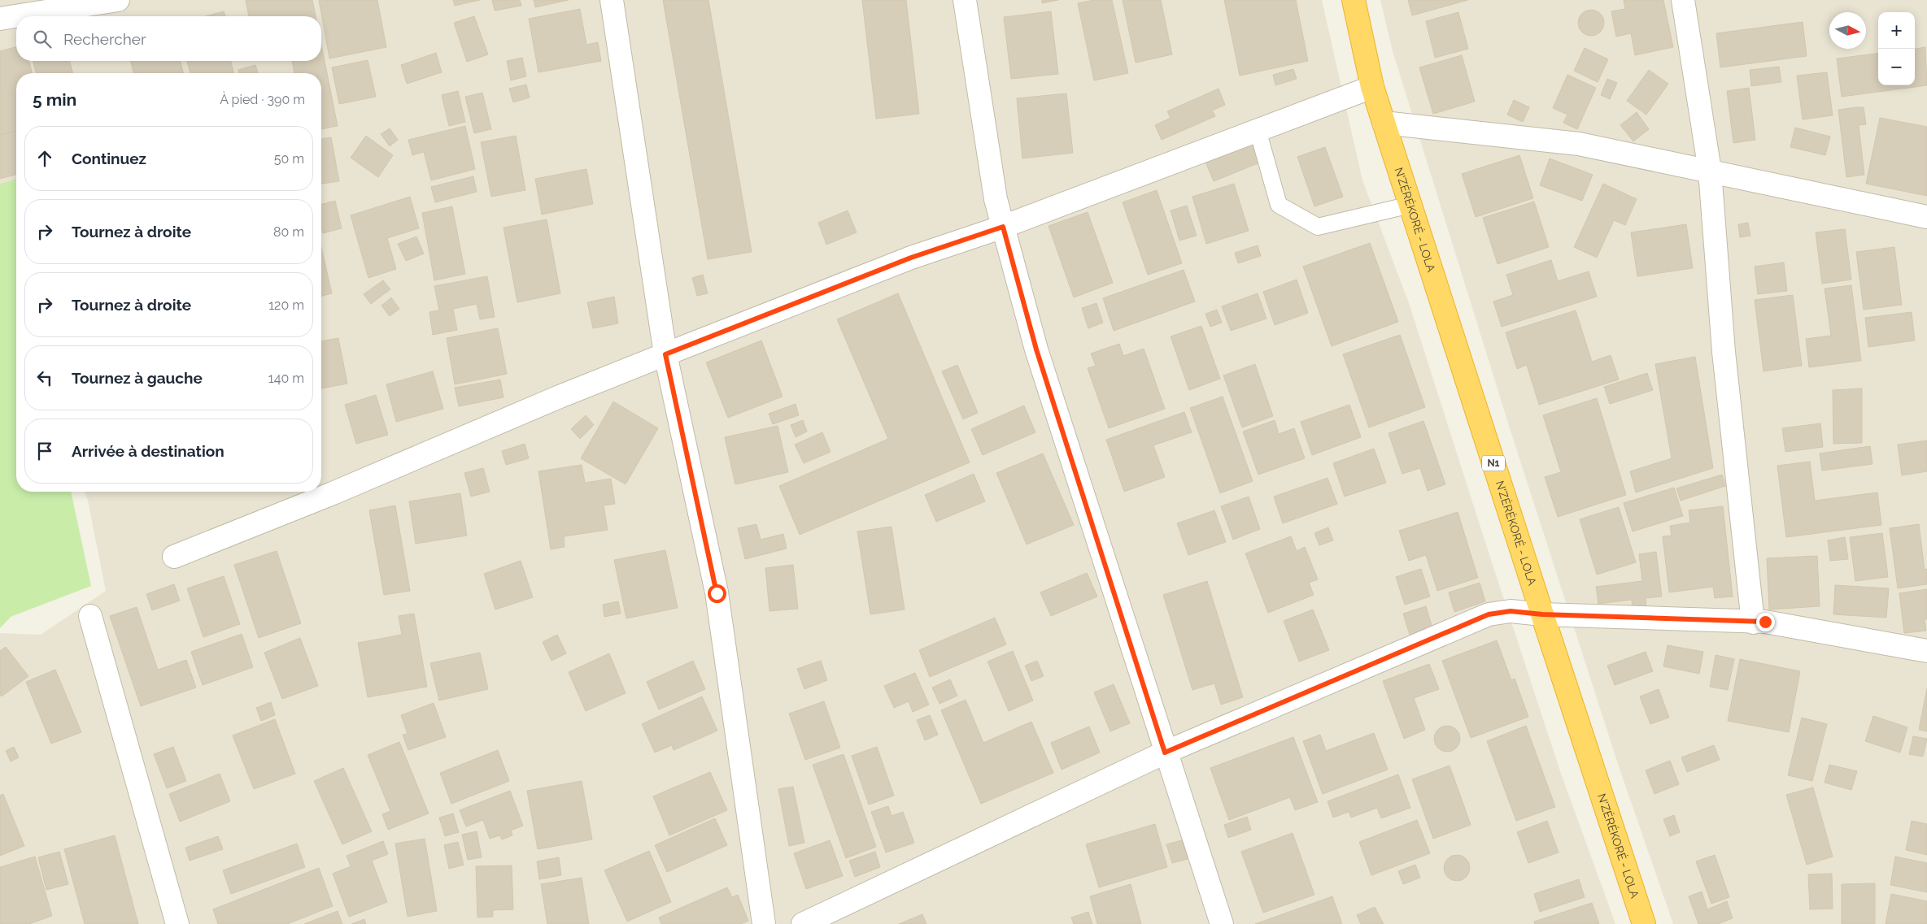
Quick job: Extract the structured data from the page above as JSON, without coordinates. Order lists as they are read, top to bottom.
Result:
{
  "streets": {
    "highway": ["N'ZÉRÉKORÉ - LOLA", "N1"]
  },
  "north": "right",
  "page": {
    "map_buttons": ["+", "−"],
    "search": "Rechercher",
    "heading": ["5 min", "À pied · 390 m"],
    "list": [
      ["Continuez", "50 m"],
      ["Tournez à droite", "80 m"],
      ["Tournez à droite", "120 m"],
      ["Tournez à gauche", "140 m"],
      "Arrivée à destination"
    ]
  }
}
